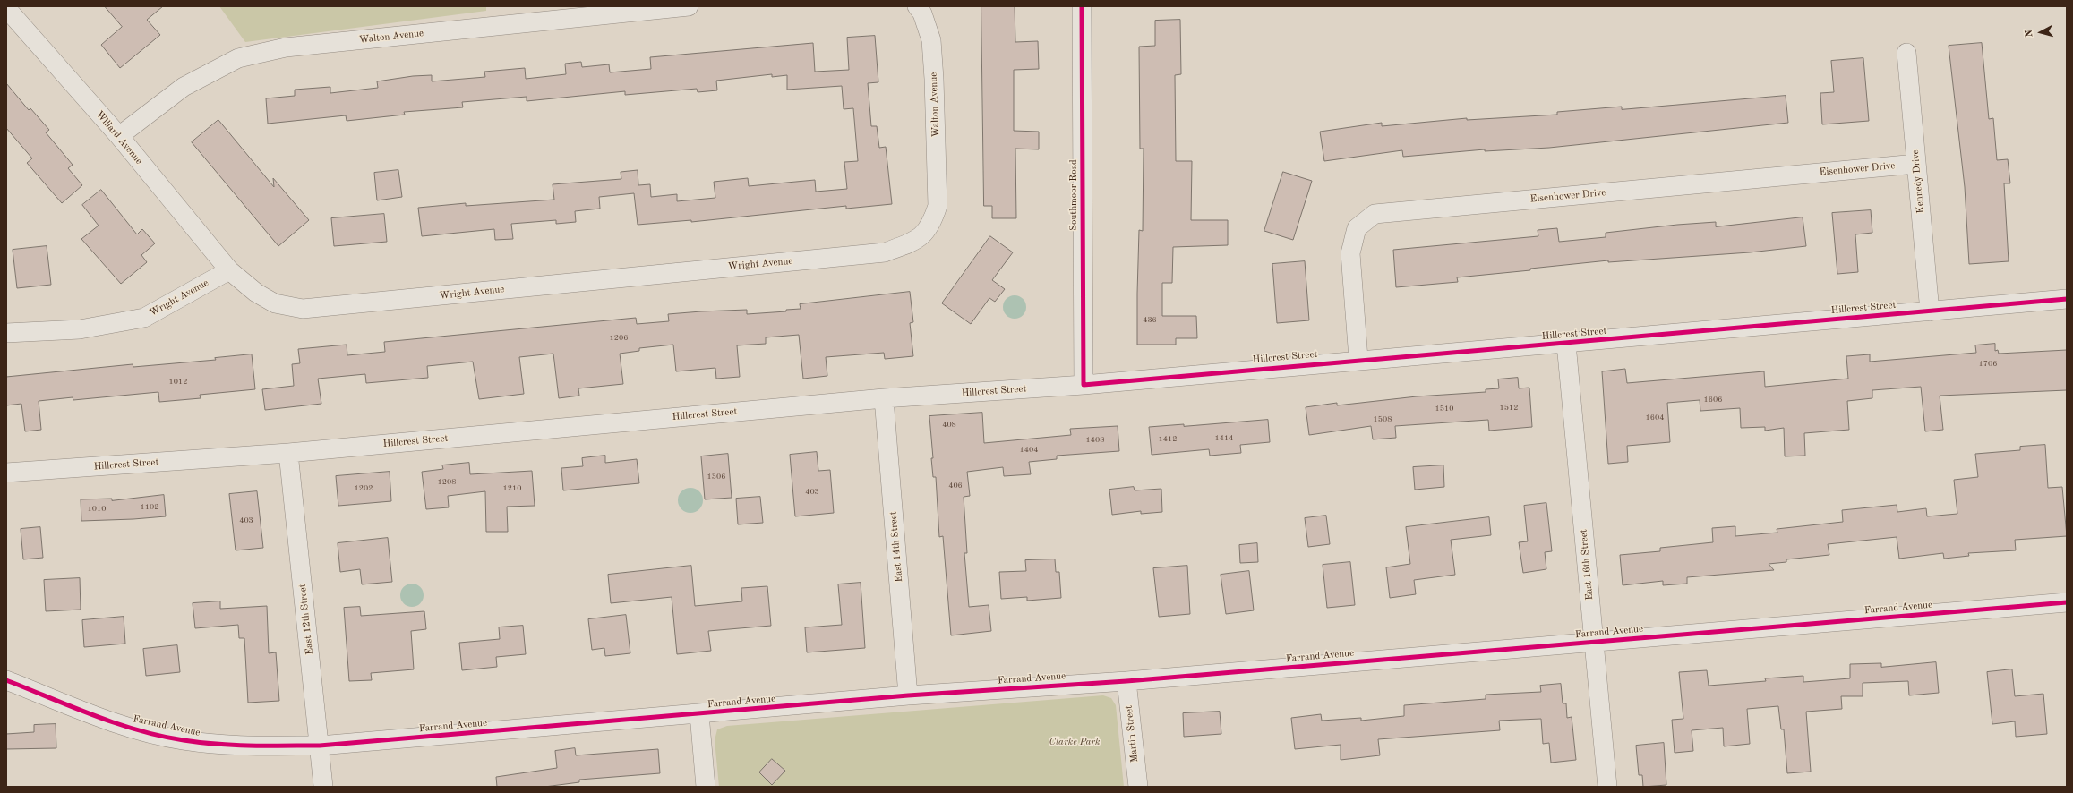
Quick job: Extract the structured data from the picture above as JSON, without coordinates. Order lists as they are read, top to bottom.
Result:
{
  "streets": {
    "street": [
      "Walton Avenue",
      "Willard Avenue",
      "Eisenhower Drive",
      "Kennedy Drive",
      "Southmoor Road",
      "Wright Avenue",
      "Hillcrest Street",
      "East 14th Street",
      "East 16th Street",
      "Farrand Avenue",
      "East 12th Street",
      "Martin Street"
    ]
  },
  "crossings": [
    ["Walton Avenue", "Willard Avenue"],
    ["Walton Avenue", "Wright Avenue"],
    ["Willard Avenue", "Wright Avenue"],
    ["Eisenhower Drive", "Kennedy Drive"],
    ["Eisenhower Drive", "Hillcrest Street"],
    ["Kennedy Drive", "Hillcrest Street"],
    ["Southmoor Road", "Hillcrest Street"],
    ["Hillcrest Street", "East 14th Street"],
    ["Hillcrest Street", "East 16th Street"],
    ["Hillcrest Street", "East 12th Street"],
    ["East 14th Street", "Farrand Avenue"],
    ["East 16th Street", "Farrand Avenue"],
    ["Farrand Avenue", "East 12th Street"],
    ["Farrand Avenue", "Martin Street"]
  ],
  "parks": ["Clarke Park"],
  "house_numbers": [
    "436",
    "1206",
    "1706",
    "1012",
    "1606",
    "1512",
    "1510",
    "1604",
    "1508",
    "408",
    "1414",
    "1412",
    "1408",
    "1404",
    "1306",
    "1208",
    "406",
    "1202",
    "1210",
    "403",
    "1102",
    "1010",
    "403"
  ],
  "north": "left"
}
